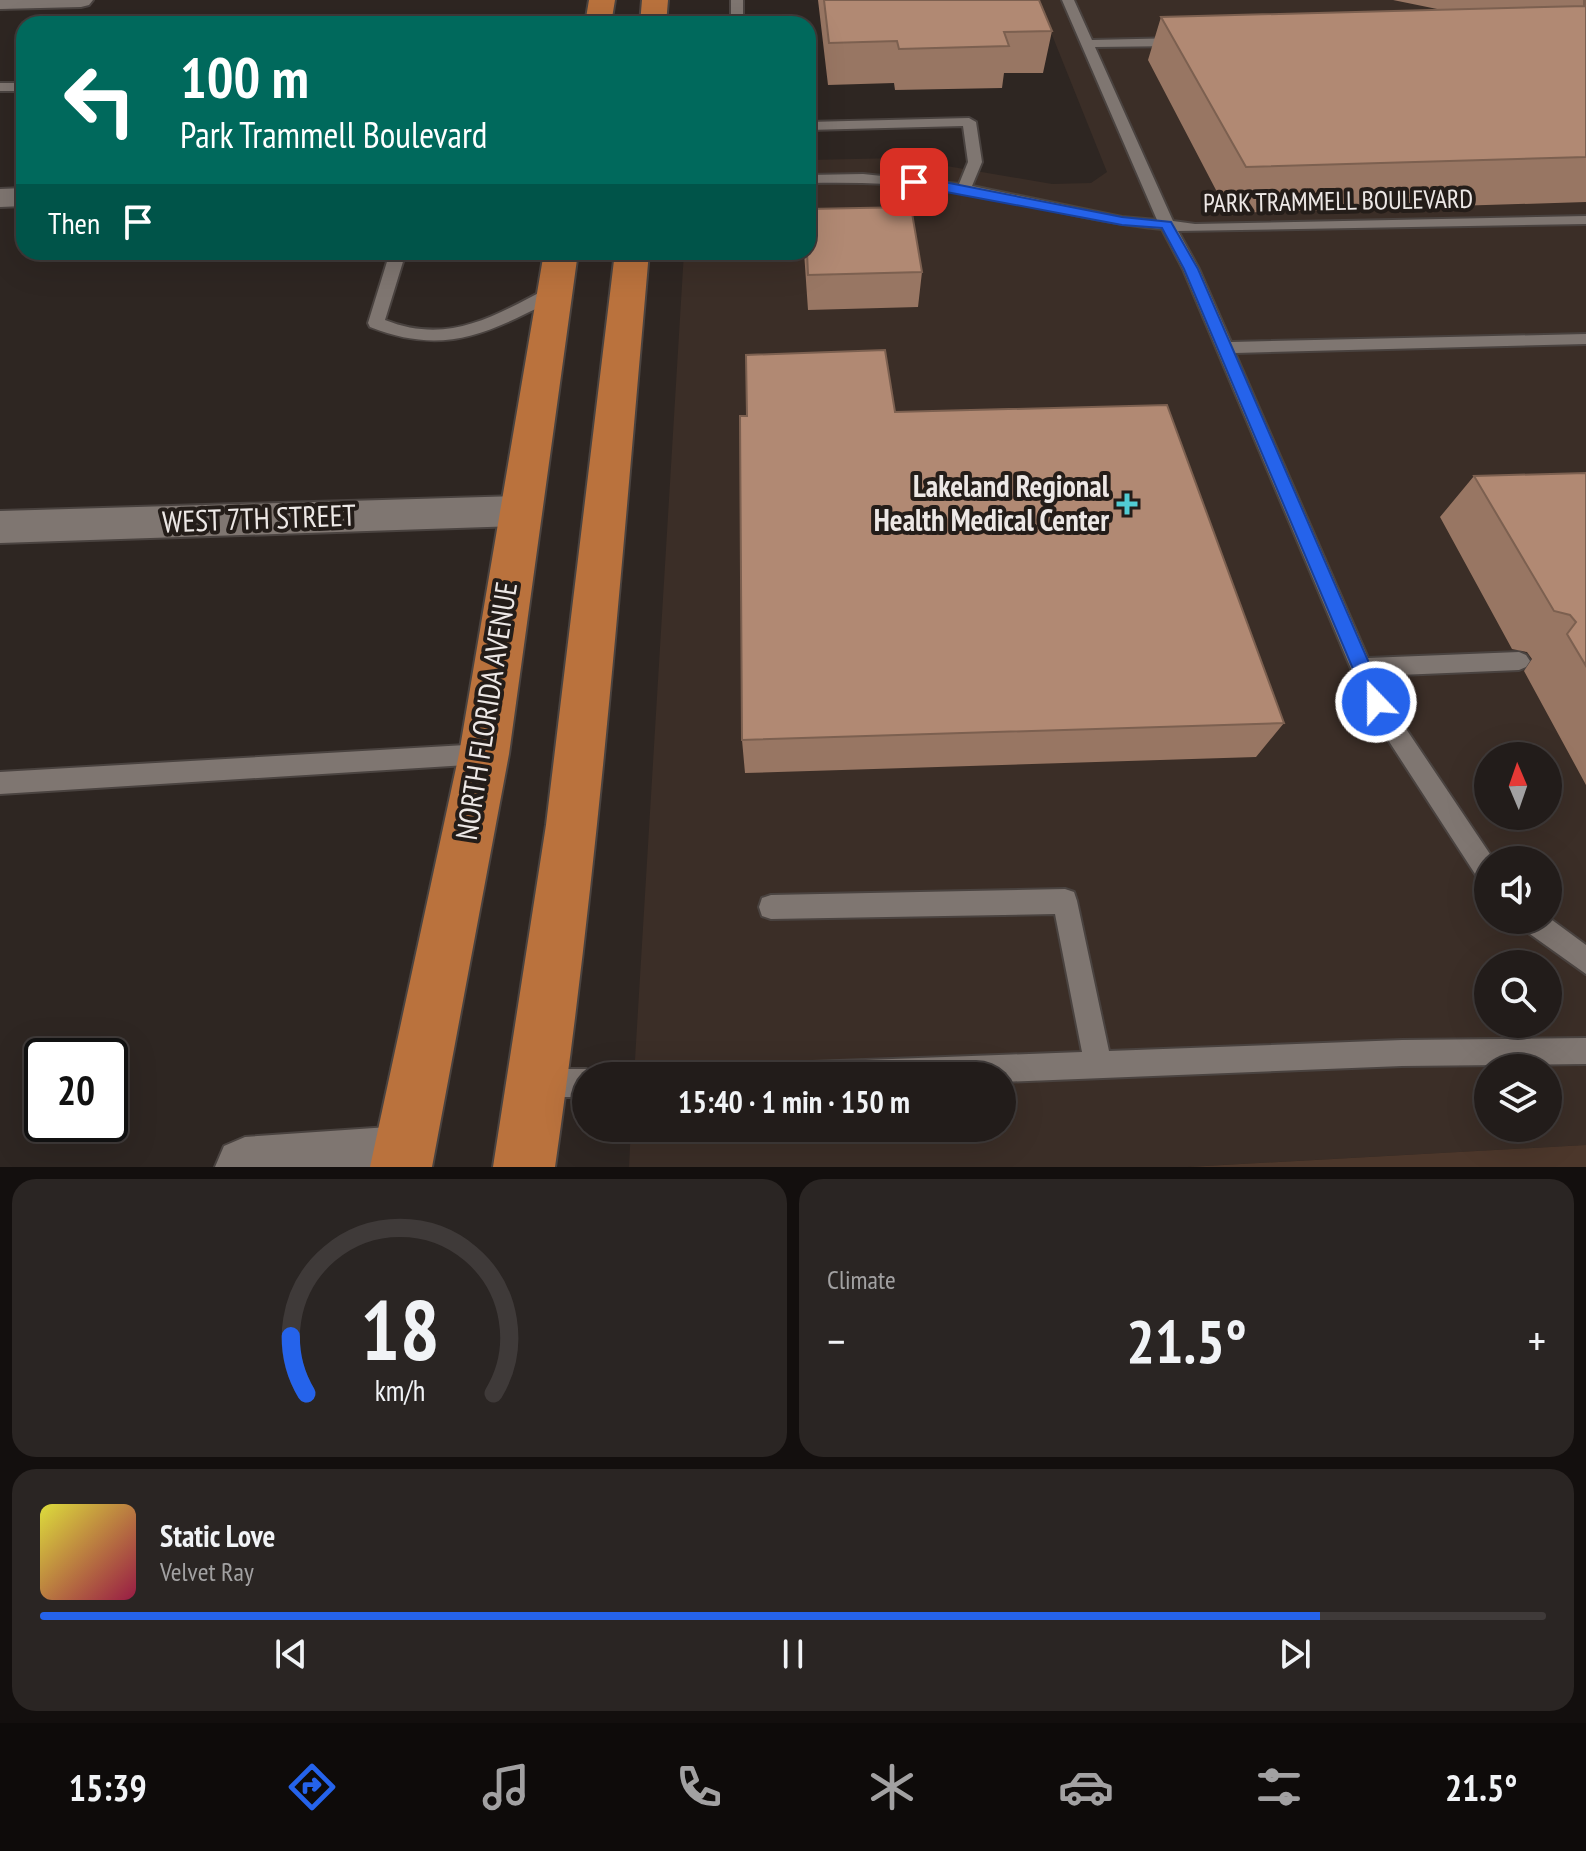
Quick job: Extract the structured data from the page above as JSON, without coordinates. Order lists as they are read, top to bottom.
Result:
{
  "streets": {
    "main road": ["NORTH FLORIDA AVENUE"],
    "street": ["WEST 7TH STREET"],
    "lane": ["PARK TRAMMELL BOULEVARD"]
  },
  "crossings": [
    ["WEST 7TH STREET", "NORTH FLORIDA AVENUE"]
  ],
  "places": {
    "health": ["Lakeland Regional Health Medical Center"]
  },
  "north": "top",
  "page": {
    "turn": ["100 m", "Park Trammell Boulevard"],
    "then": "Then",
    "limit": "20",
    "trip": "15:40 · 1 min · 150 m",
    "tile": "Climate",
    "heat": ["−", "21.5°", "+"],
    "song": ["Static Love", "Velvet Ray"],
    "tabs": ["15:39", "21.5°"],
    "gauge": ["18", "km/h"]
  }
}
